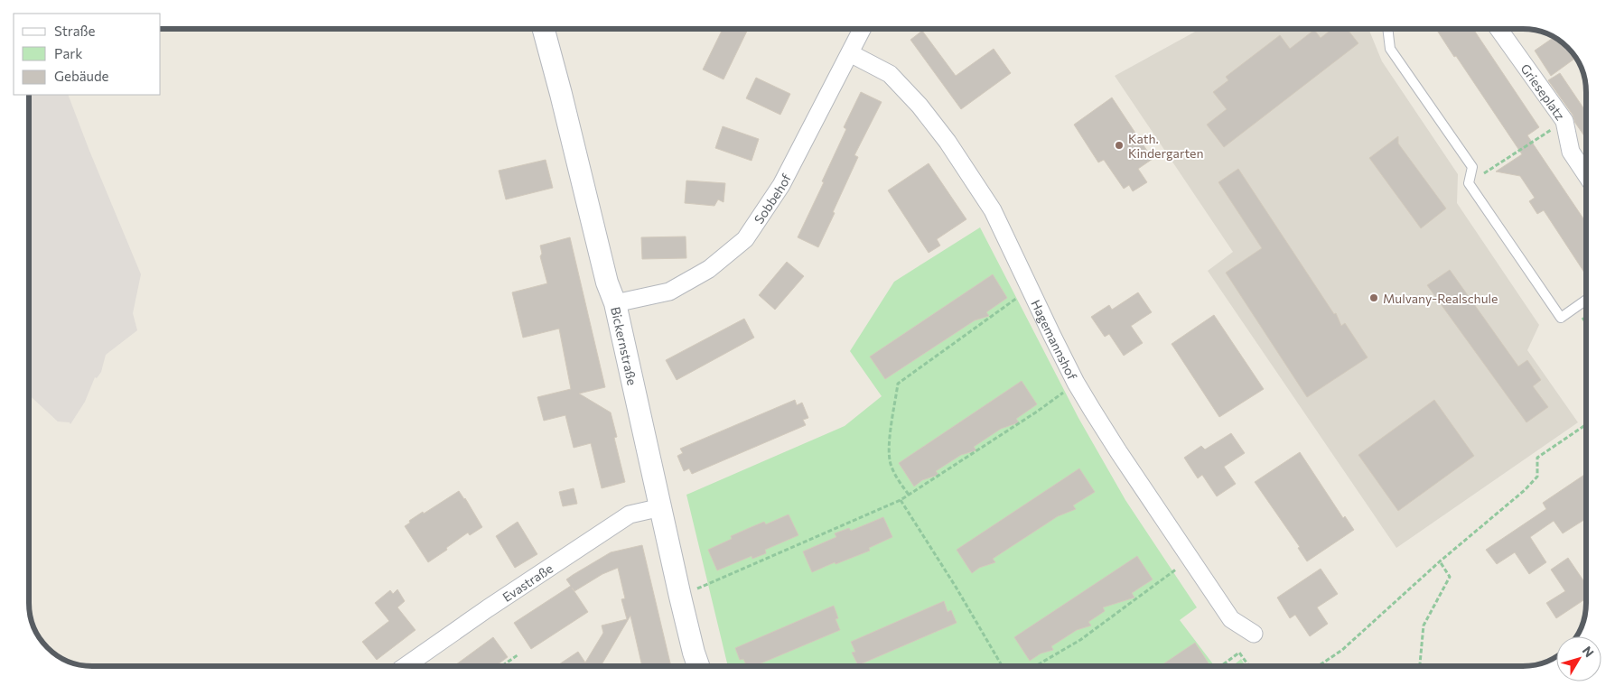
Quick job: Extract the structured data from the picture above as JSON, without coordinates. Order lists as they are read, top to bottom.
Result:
{
  "streets": {
    "street": [
      "Grieseplatz",
      "Sobbehof",
      "Hagemannshof",
      "Bickernstraße",
      "Evastraße"
    ]
  },
  "crossings": [
    ["Sobbehof", "Hagemannshof"],
    ["Sobbehof", "Bickernstraße"],
    ["Bickernstraße", "Evastraße"]
  ],
  "places": ["Kath. Kindergarten", "Mulvany-Realschule"],
  "legend": ["Straße", "Park", "Gebäude"],
  "north": "top right"
}
